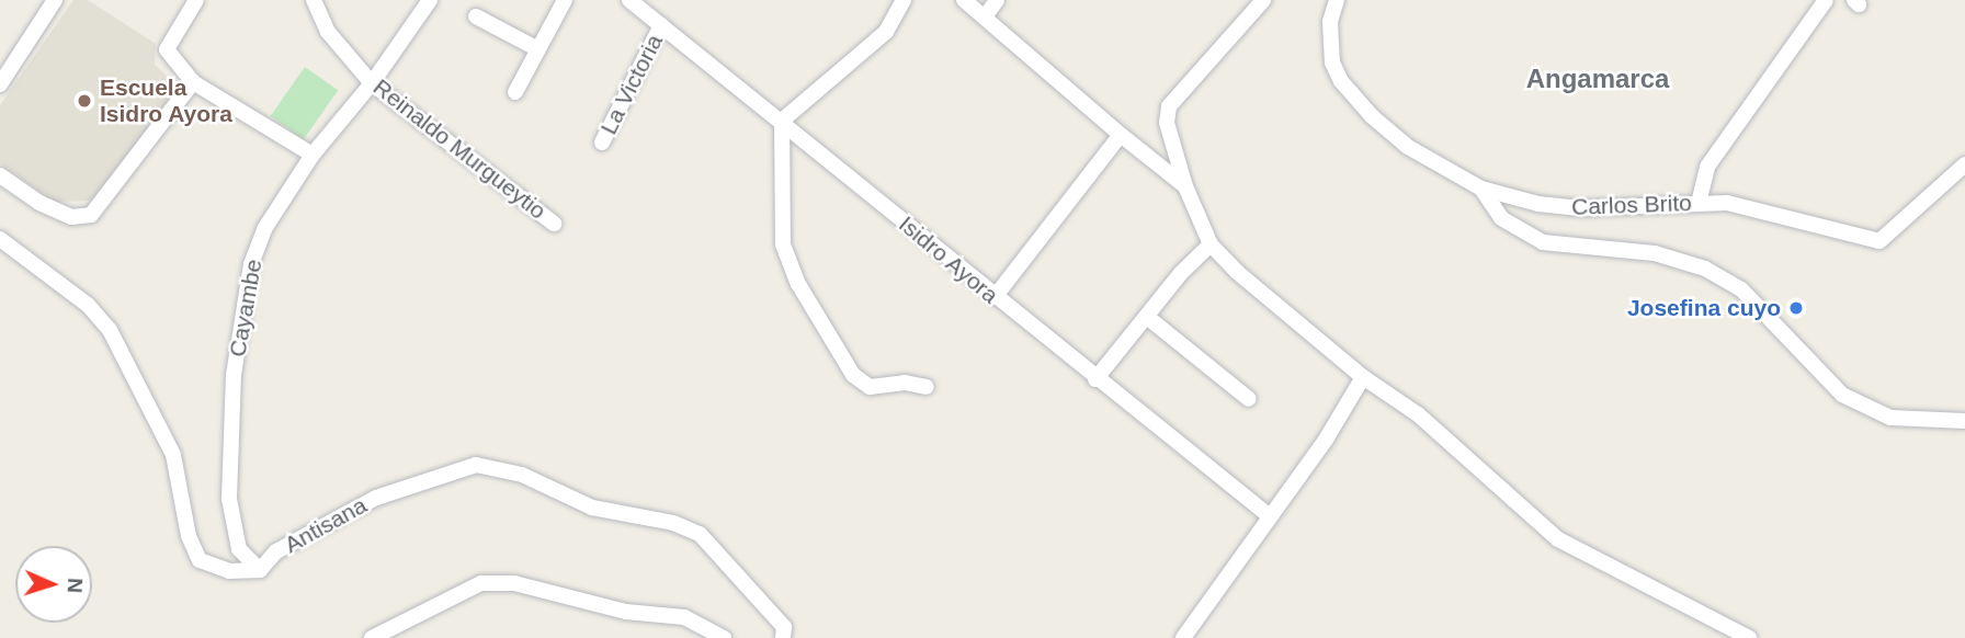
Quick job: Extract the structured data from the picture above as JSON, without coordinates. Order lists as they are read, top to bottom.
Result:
{
  "streets": {
    "street": [
      "La Victoria",
      "Reinaldo Murgueytio",
      "Carlos Brito",
      "Isidro Ayora",
      "Cayambe",
      "Antisana"
    ]
  },
  "crossings": [
    ["La Victoria", "Isidro Ayora"],
    ["Reinaldo Murgueytio", "Cayambe"],
    ["Cayambe", "Antisana"]
  ],
  "districts": ["Angamarca"],
  "places": ["Escuela Isidro Ayora", "Josefina cuyo"],
  "north": "right"
}
